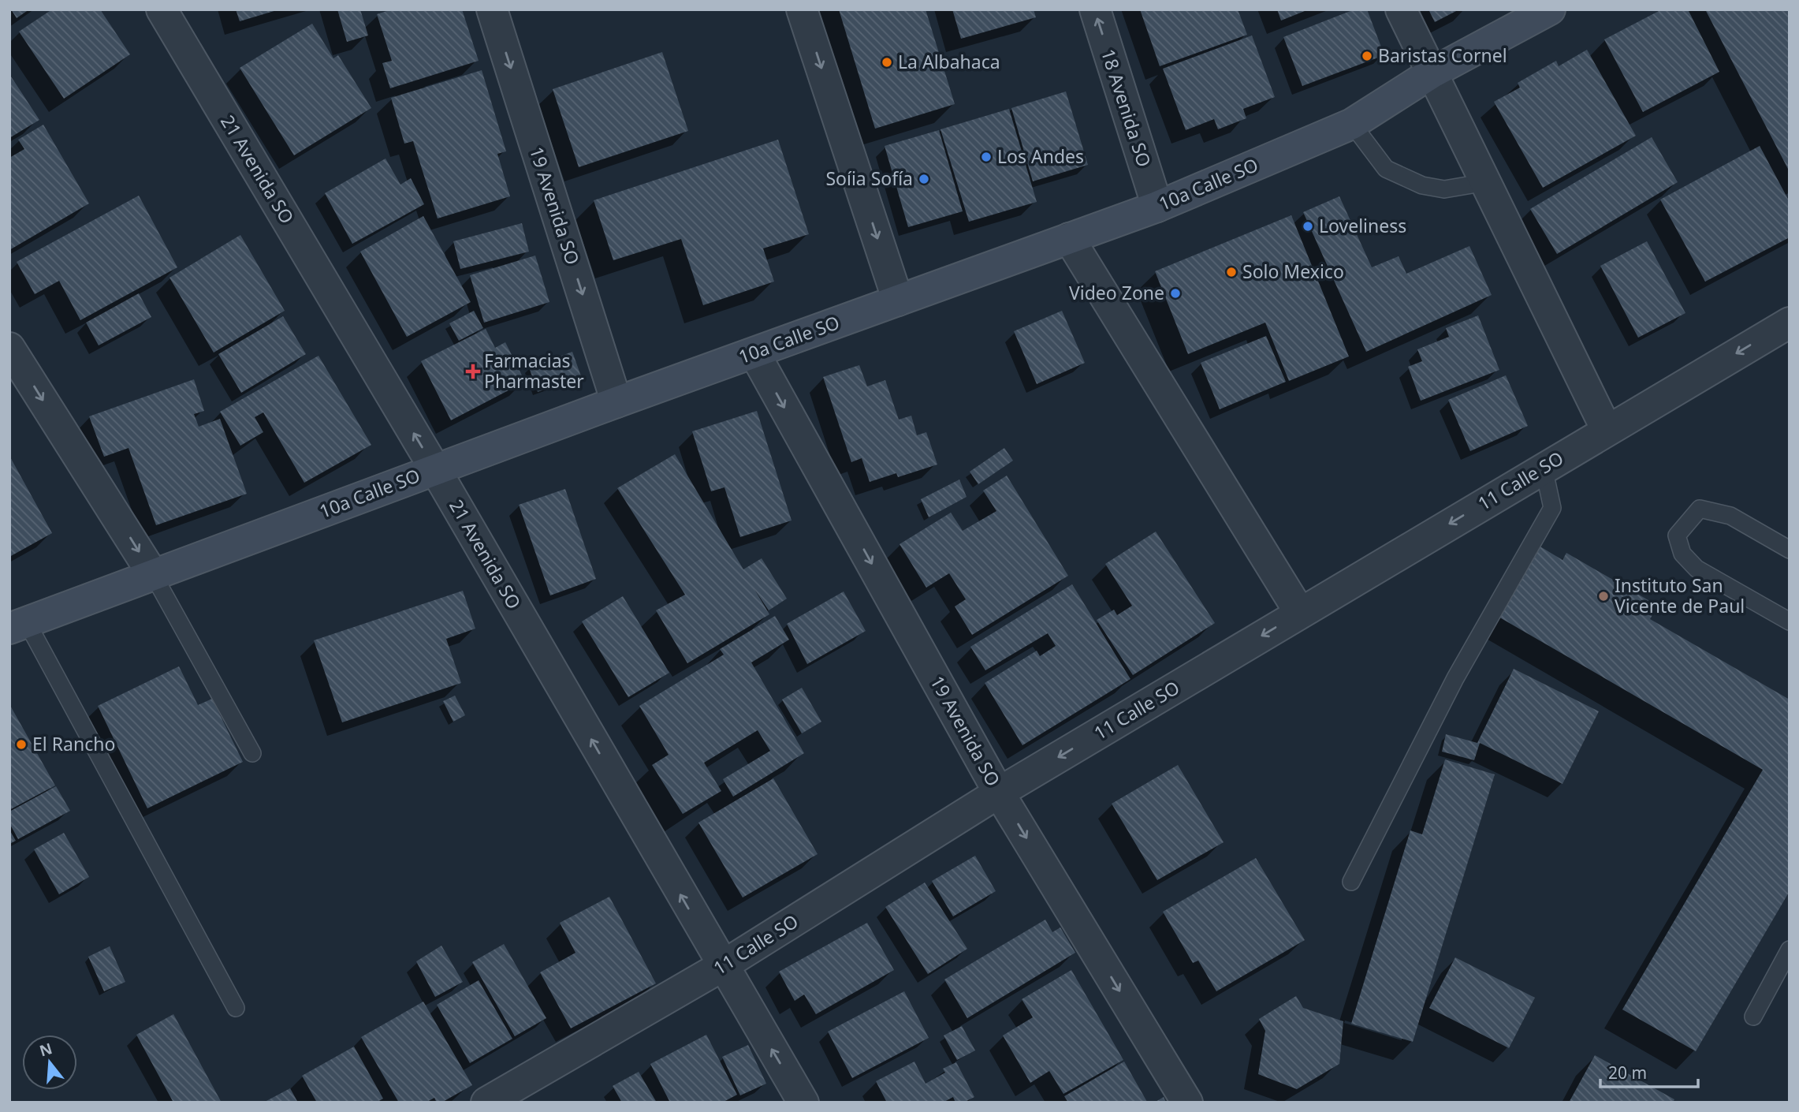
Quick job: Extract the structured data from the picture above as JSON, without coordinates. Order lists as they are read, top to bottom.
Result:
{
  "streets": {
    "street": [
      "18 Avenida SO",
      "21 Avenida SO",
      "10a Calle SO",
      "19 Avenida SO",
      "11 Calle SO"
    ]
  },
  "crossings": [
    ["18 Avenida SO", "10a Calle SO"],
    ["21 Avenida SO", "10a Calle SO"],
    ["21 Avenida SO", "11 Calle SO"],
    ["10a Calle SO", "19 Avenida SO"],
    ["19 Avenida SO", "11 Calle SO"]
  ],
  "one_way": [
    "18 Avenida SO",
    "21 Avenida SO",
    "19 Avenida SO",
    "11 Calle SO"
  ],
  "places": {
    "other": [
      "Baristas Cornel",
      "La Albahaca",
      "Los Andes",
      "Soíia Sofía",
      "Loveliness",
      "Solo Mexico",
      "Video Zone",
      "Instituto San Vicente de Paul",
      "El Rancho"
    ],
    "health": ["Farmacias Pharmaster"]
  },
  "scale_bar": "20 m",
  "north": "top"
}
